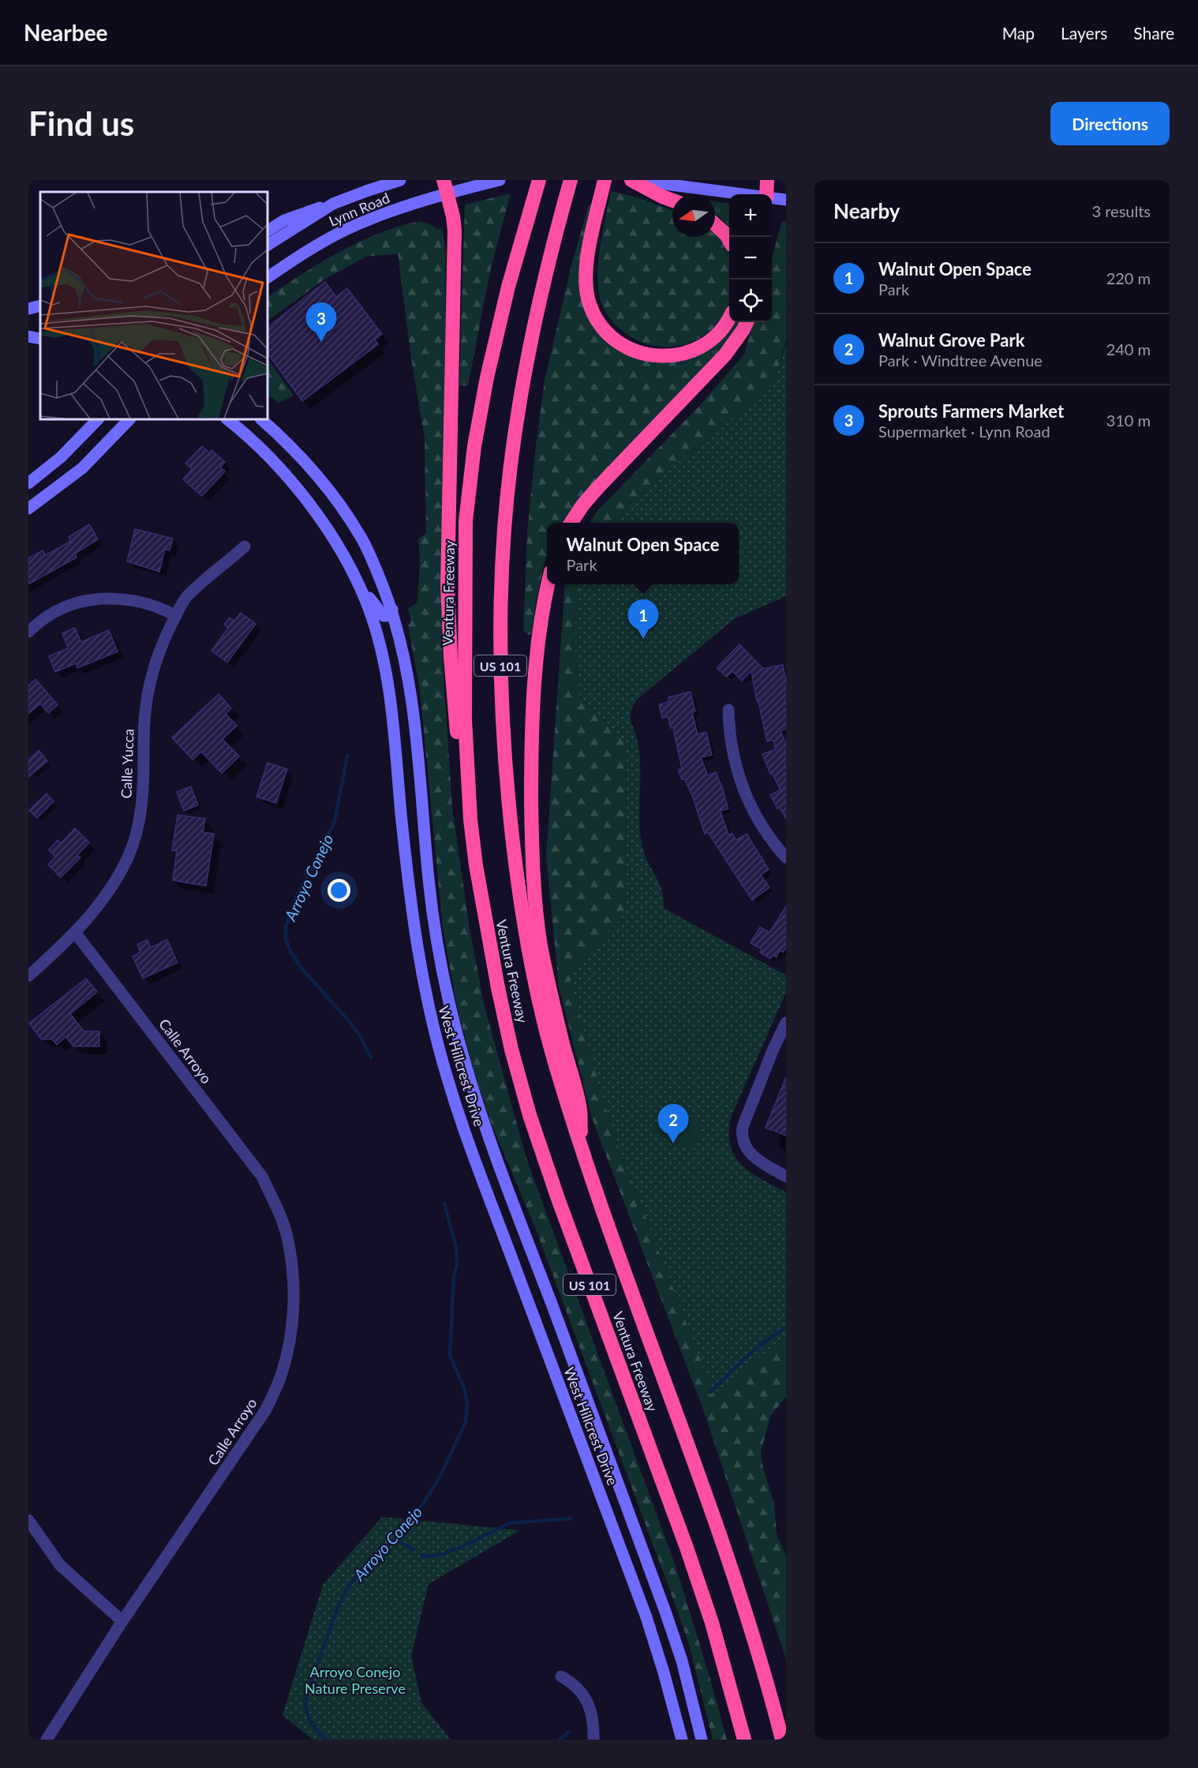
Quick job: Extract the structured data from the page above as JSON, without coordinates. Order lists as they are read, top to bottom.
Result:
{
  "streets": {
    "highway": ["Ventura Freeway", "US 101"],
    "main road": ["Lynn Road", "West Hillcrest Drive"],
    "street": ["Calle Yucca", "Calle Arroyo"]
  },
  "crossings": [
    ["Calle Yucca", "Calle Arroyo"]
  ],
  "water": ["Arroyo Conejo"],
  "parks": ["Arroyo Conejo Nature Preserve"],
  "north": "left",
  "page": {
    "header": "Nearbee",
    "nav": ["Map", "Layers", "Share"],
    "buttons": "Directions",
    "title": "Find us",
    "heading": ["Nearby", "3 results"],
    "map_buttons": ["+", "−"],
    "list": [
      {
        "mark": "1",
        "name": "Walnut Open Space",
        "note": "Park",
        "value": "220 m"
      },
      {
        "mark": "2",
        "name": "Walnut Grove Park",
        "note": "Park · Windtree Avenue",
        "value": "240 m"
      },
      {
        "mark": "3",
        "name": "Sprouts Farmers Market",
        "note": "Supermarket · Lynn Road",
        "value": "310 m"
      }
    ],
    "pins": ["3", "1", "2"],
    "popup": ["Walnut Open Space", "Park"]
  }
}
